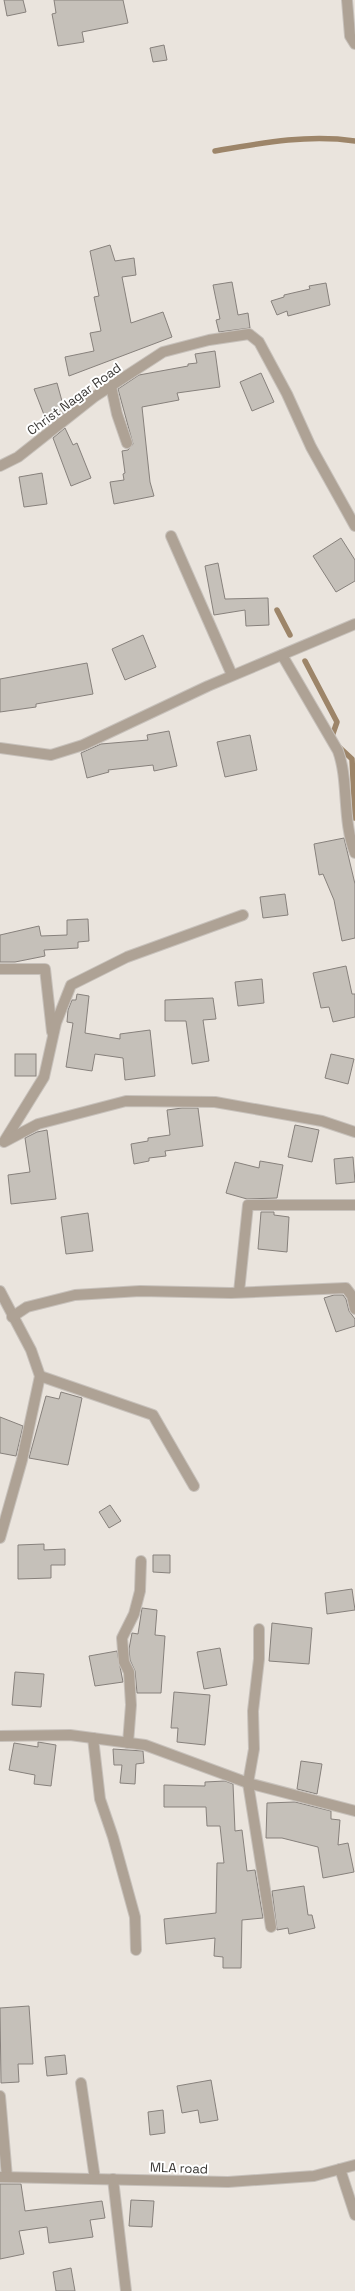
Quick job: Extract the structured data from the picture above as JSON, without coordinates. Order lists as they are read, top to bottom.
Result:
{
  "streets": {
    "street": ["Christ Nagar Road", "MLA road"]
  }
}
